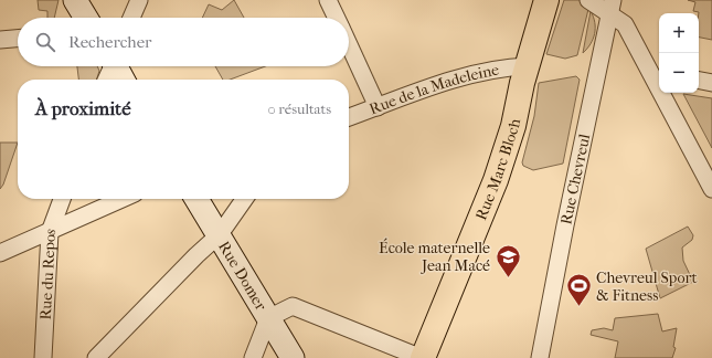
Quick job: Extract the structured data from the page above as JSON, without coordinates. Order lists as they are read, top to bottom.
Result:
{
  "streets": {
    "main road": ["Rue Marc Bloch"],
    "street": [
      "Rue de la Madeleine",
      "Rue Chevreul",
      "Rue du Repos",
      "Rue Domer"
    ]
  },
  "crossings": [
    ["Rue de la Madeleine", "Rue Marc Bloch"]
  ],
  "places": {
    "school or university": ["École maternelle Jean Macé"],
    "sports": ["Chevreul Sport & Fitness"]
  },
  "page": {
    "map_buttons": ["+", "−"],
    "search": "Rechercher",
    "heading": ["À proximité", "0 résultats"]
  }
}
